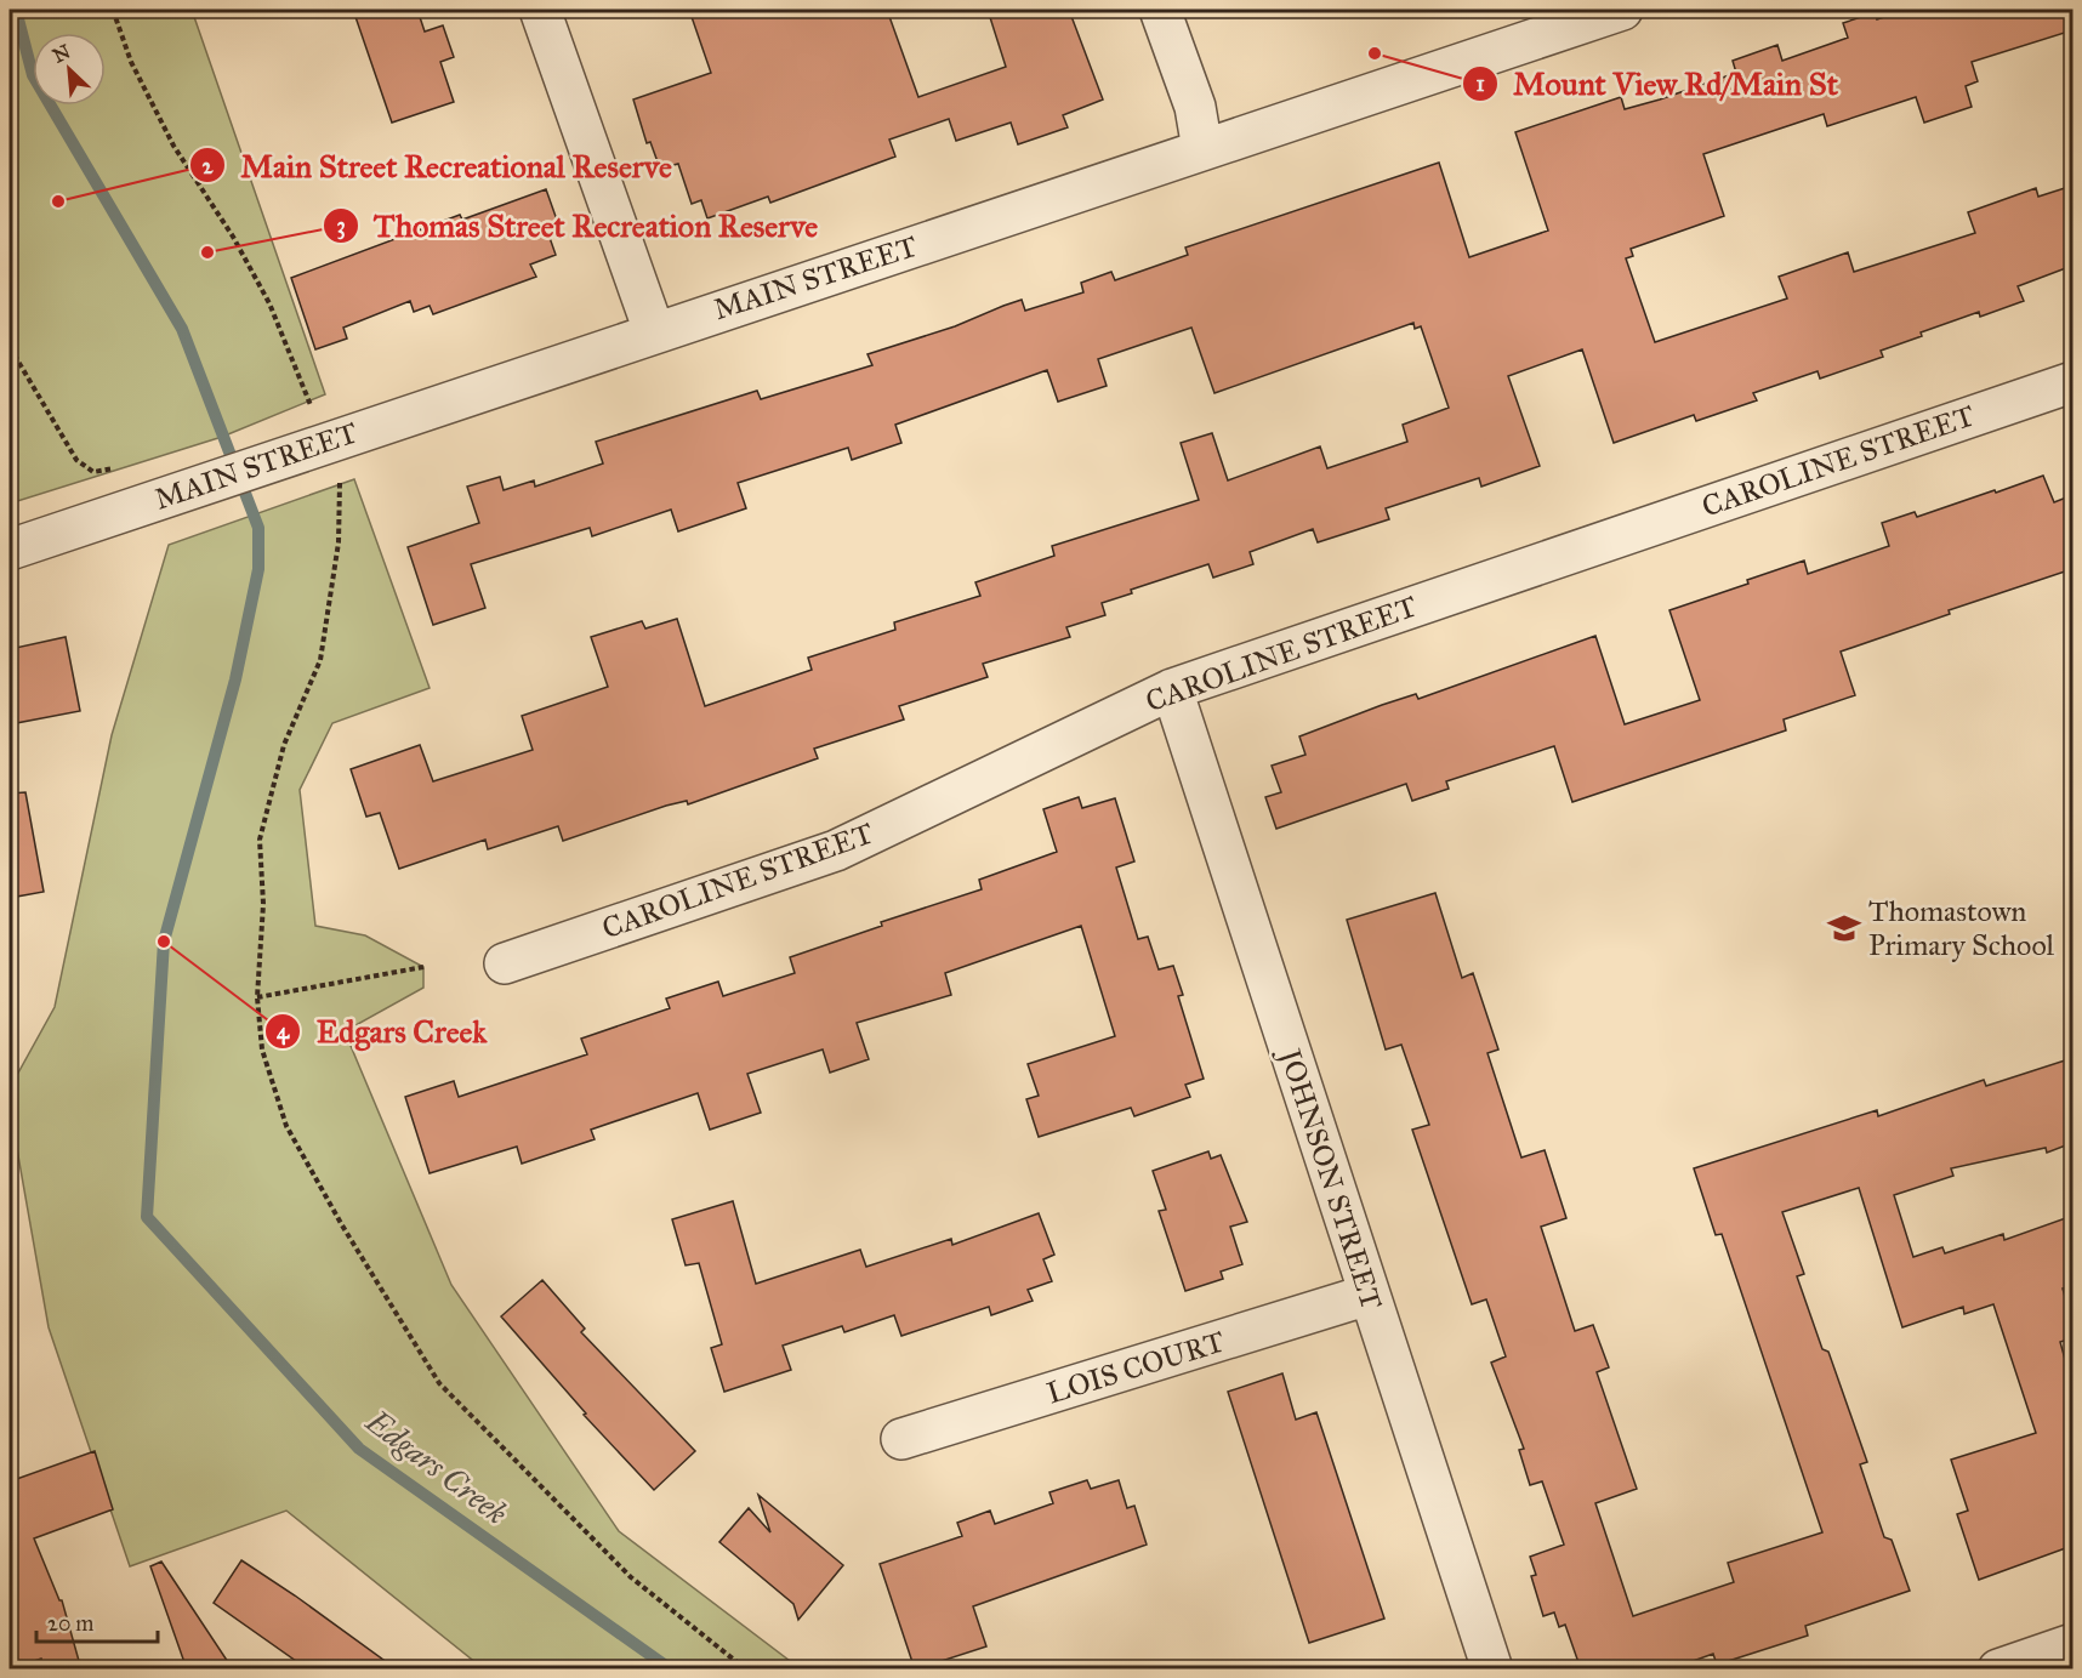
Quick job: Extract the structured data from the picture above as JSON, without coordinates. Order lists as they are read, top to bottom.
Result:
{
  "streets": {
    "street": [
      "MAIN STREET",
      "CAROLINE STREET",
      "JOHNSON STREET",
      "LOIS COURT"
    ]
  },
  "crossings": [
    ["CAROLINE STREET", "JOHNSON STREET"],
    ["JOHNSON STREET", "LOIS COURT"]
  ],
  "water": ["Edgars Creek"],
  "places": {
    "other": [
      "Mount View Rd/Main St",
      "Main Street Recreational Reserve",
      "Thomas Street Recreation Reserve",
      "Edgars Creek"
    ],
    "school or university": ["Thomastown Primary School"]
  },
  "scale_bar": "20 m",
  "north": "top left"
}
